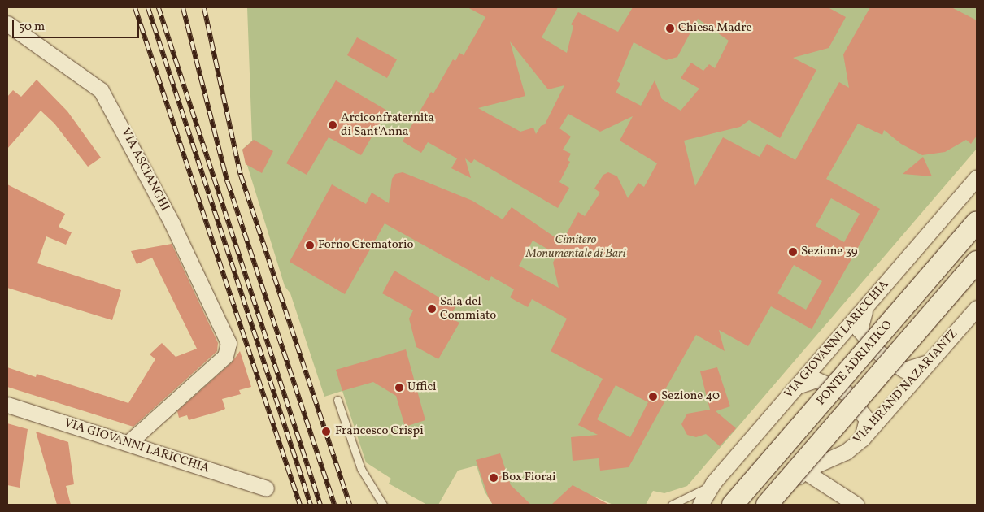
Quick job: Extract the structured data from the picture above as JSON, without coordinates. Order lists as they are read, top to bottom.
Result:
{
  "streets": {
    "main road": ["PONTE ADRIATICO"],
    "street": ["VIA ASCIANGHI", "VIA GIOVANNI LARICCHIA", "VIA HRAND NAZARIANTZ"]
  },
  "crossings": [
    ["VIA ASCIANGHI", "VIA GIOVANNI LARICCHIA"]
  ],
  "parks": ["Cimitero Monumentale di Bari"],
  "places": [
    "Chiesa Madre",
    "Arciconfraternita di Sant'Anna",
    "Forno Crematorio",
    "Sezione 39",
    "Sala del Commiato",
    "Uffici",
    "Sezione 40",
    "Francesco Crispi",
    "Box Fiorai"
  ],
  "scale_bar": "50 m"
}
